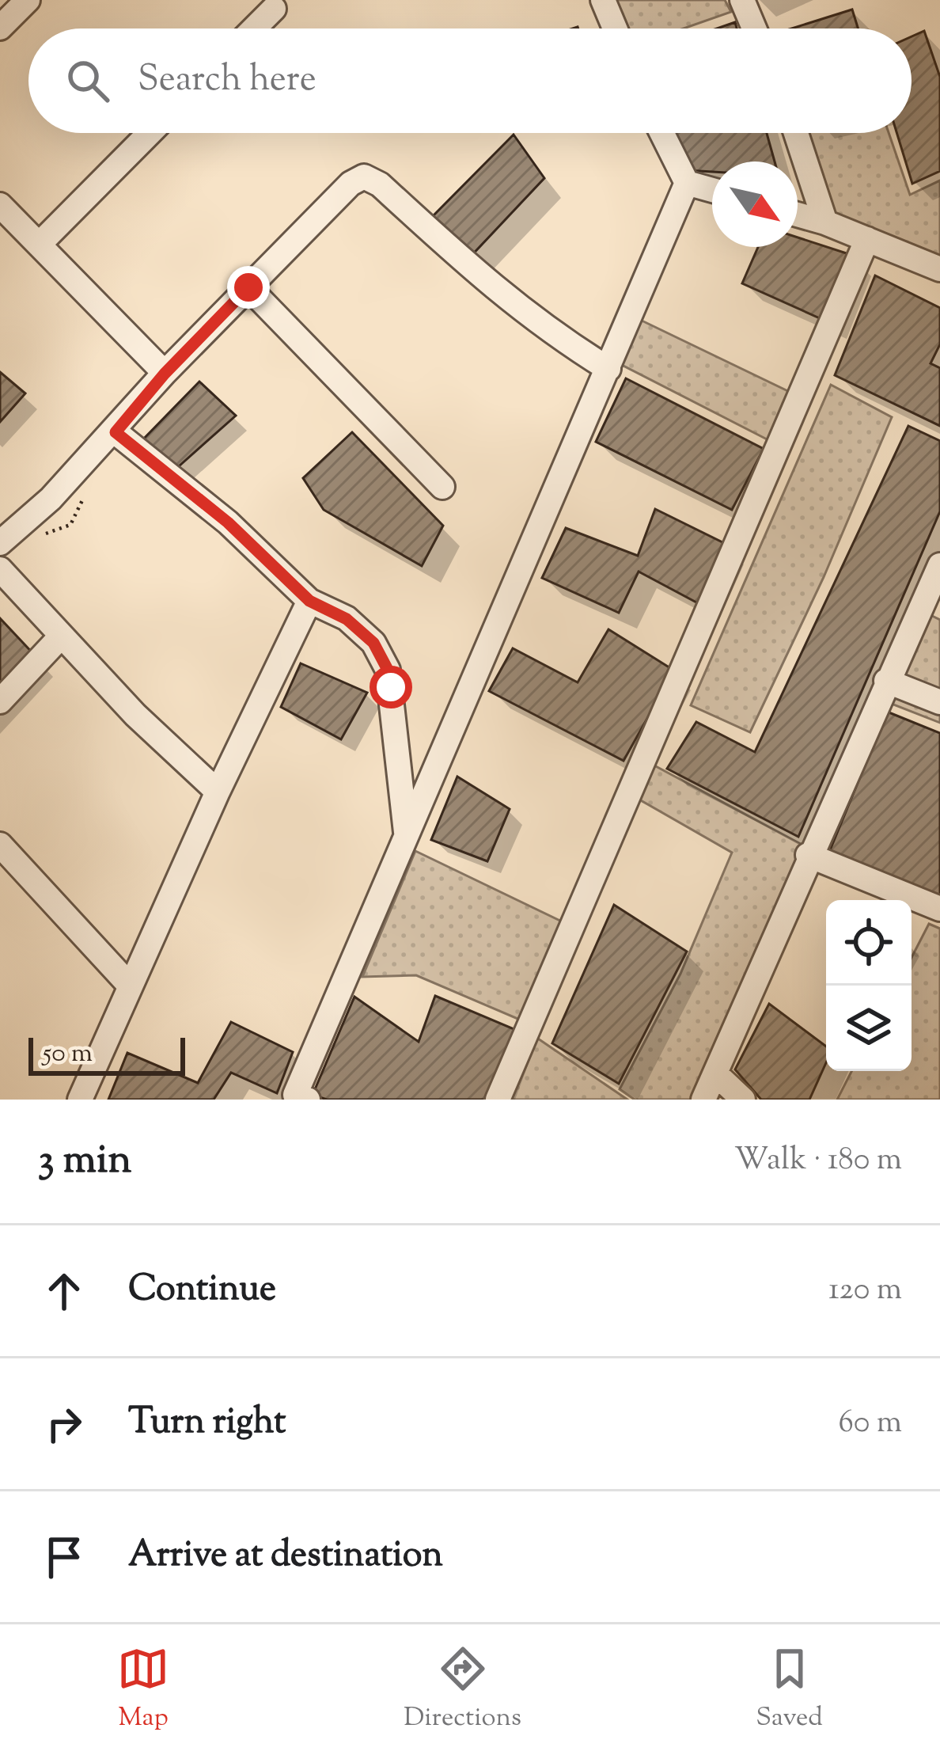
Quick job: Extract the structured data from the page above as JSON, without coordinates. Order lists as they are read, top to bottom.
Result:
{
  "scale_bar": "50 m",
  "north": "bottom right",
  "page": {
    "search": "Search here",
    "scale": "50 m",
    "heading": ["3 min", "Walk · 180 m"],
    "list": [
      ["Continue", "120 m"],
      ["Turn right", "60 m"],
      "Arrive at destination"
    ],
    "nav": ["Map", "Directions", "Saved"]
  }
}
